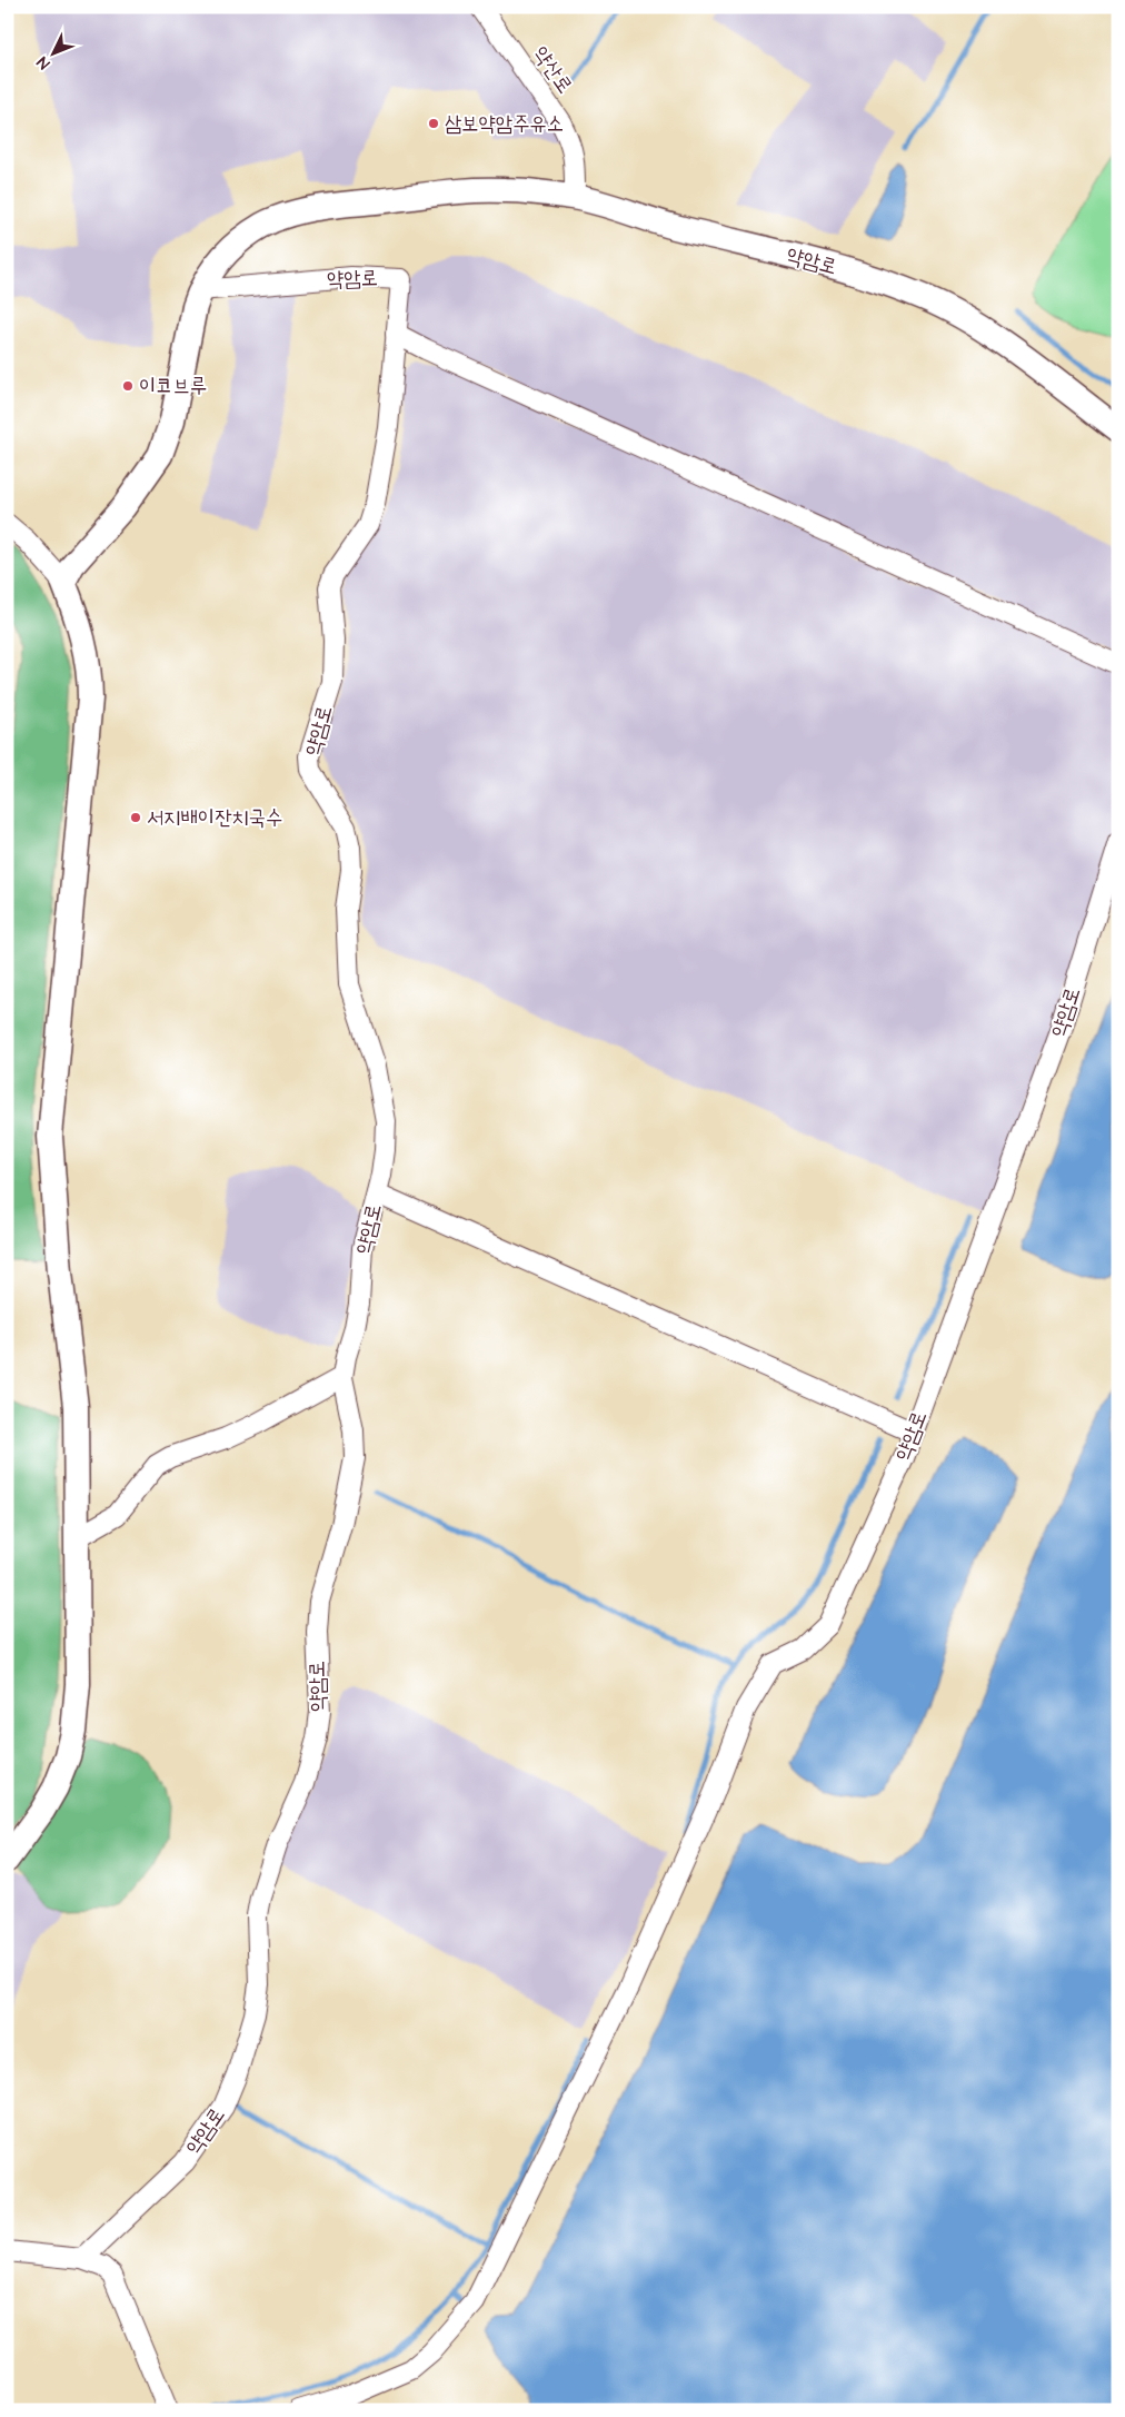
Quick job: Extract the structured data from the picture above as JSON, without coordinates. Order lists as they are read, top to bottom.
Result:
{
  "streets": {
    "street": ["약산로", "약암로"]
  },
  "crossings": [
    ["약산로", "약암로"]
  ],
  "places": ["삼보약암주유소", "이코브루", "서지배이잔치국수"],
  "north": "bottom left"
}
